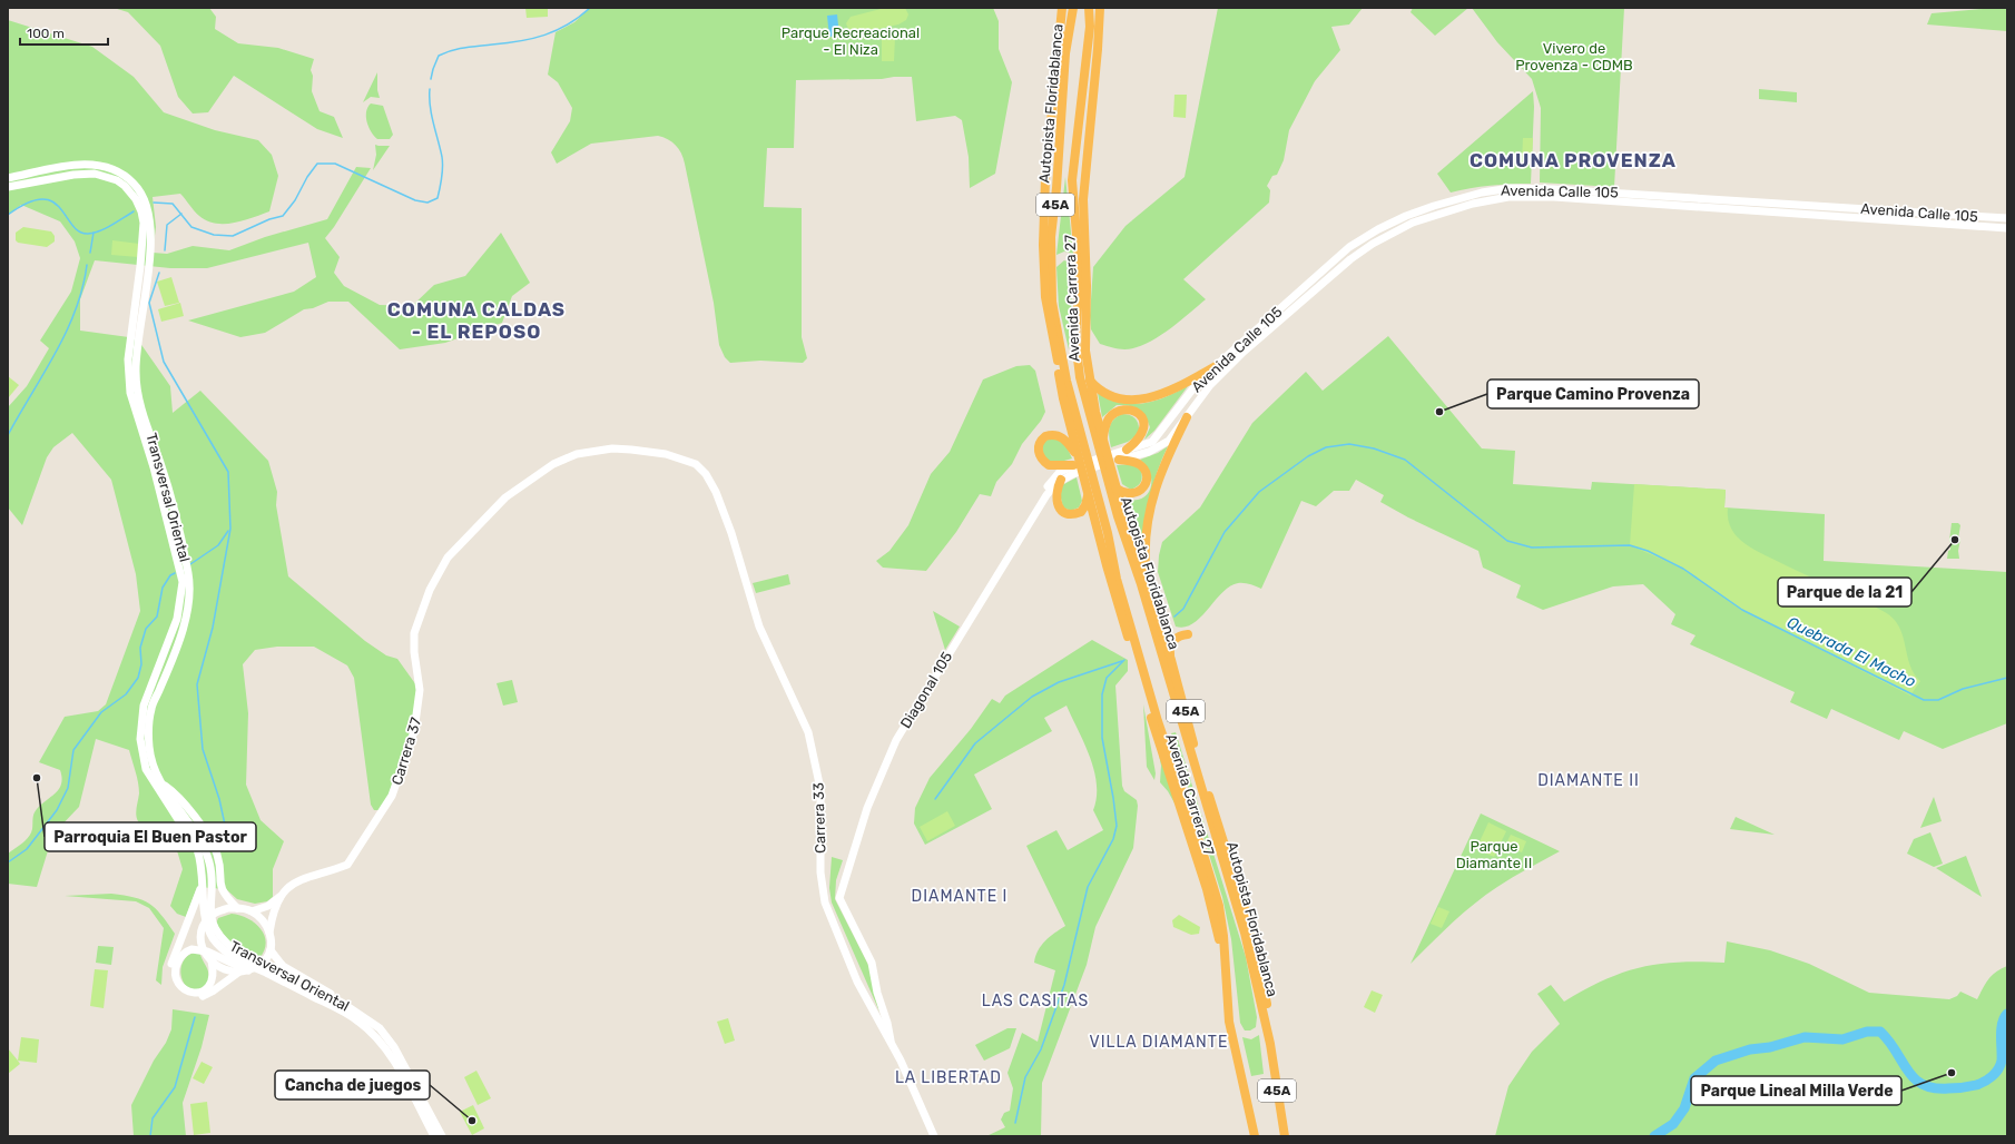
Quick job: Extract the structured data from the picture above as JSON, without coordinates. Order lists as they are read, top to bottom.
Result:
{
  "streets": {
    "highway": ["Autopista Floridablanca", "45A", "Avenida Carrera 27"],
    "main road": [
      "Avenida Calle 105",
      "Transversal Oriental",
      "Diagonal 105",
      "Carrera 37",
      "Carrera 33"
    ]
  },
  "crossings": [
    ["Autopista Floridablanca", "Avenida Carrera 27"],
    ["Avenida Calle 105", "Avenida Carrera 27"],
    ["Avenida Calle 105", "Diagonal 105"],
    ["Avenida Carrera 27", "Diagonal 105"],
    ["Diagonal 105", "Carrera 33"],
    ["Carrera 37", "Carrera 33"]
  ],
  "districts": [
    "COMUNA PROVENZA",
    "COMUNA CALDAS - EL REPOSO",
    "DIAMANTE II",
    "DIAMANTE I",
    "LAS CASITAS",
    "VILLA DIAMANTE",
    "LA LIBERTAD"
  ],
  "water": ["Quebrada El Macho"],
  "parks": ["Parque Recreacional - El Niza", "Vivero de Provenza - CDMB", "Parque Diamante II"],
  "places": [
    "Parque Camino Provenza",
    "Parque de la 21",
    "Parroquia El Buen Pastor",
    "Parque Lineal Milla Verde",
    "Cancha de juegos"
  ],
  "scale_bar": "100 m"
}
